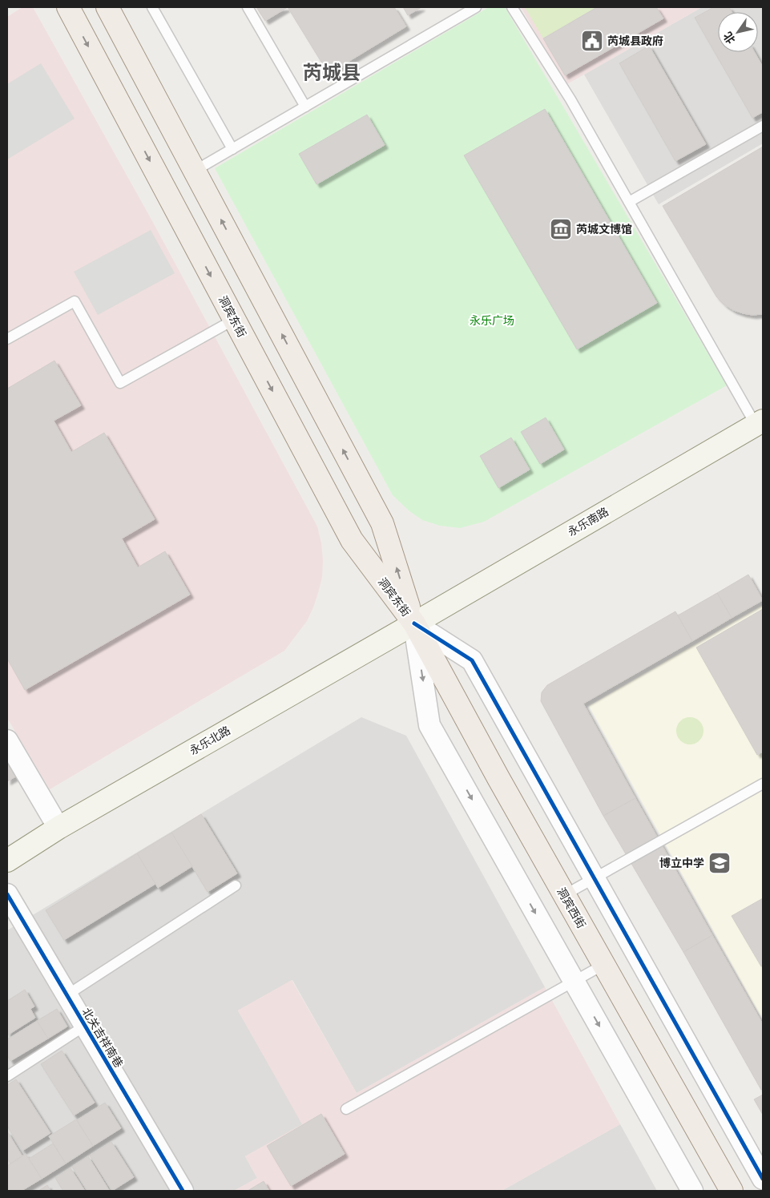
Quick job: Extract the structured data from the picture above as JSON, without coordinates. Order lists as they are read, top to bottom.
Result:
{
  "streets": {
    "main road": [
      "洞宾东街",
      "永乐南路",
      "永乐北路",
      "洞宾西街"
    ],
    "street": ["北关吉祥南巷"]
  },
  "crossings": [
    ["洞宾东街", "永乐南路"],
    ["洞宾东街", "永乐北路"],
    ["洞宾东街", "洞宾西街"],
    ["永乐南路", "永乐北路"],
    ["永乐南路", "洞宾西街"],
    ["永乐北路", "洞宾西街"]
  ],
  "districts": ["芮城县"],
  "parks": ["永乐广场"],
  "places": {
    "public building": ["芮城县政府"],
    "museum": ["芮城文博馆"],
    "school or university": ["博立中学"]
  },
  "north": "bottom left"
}
